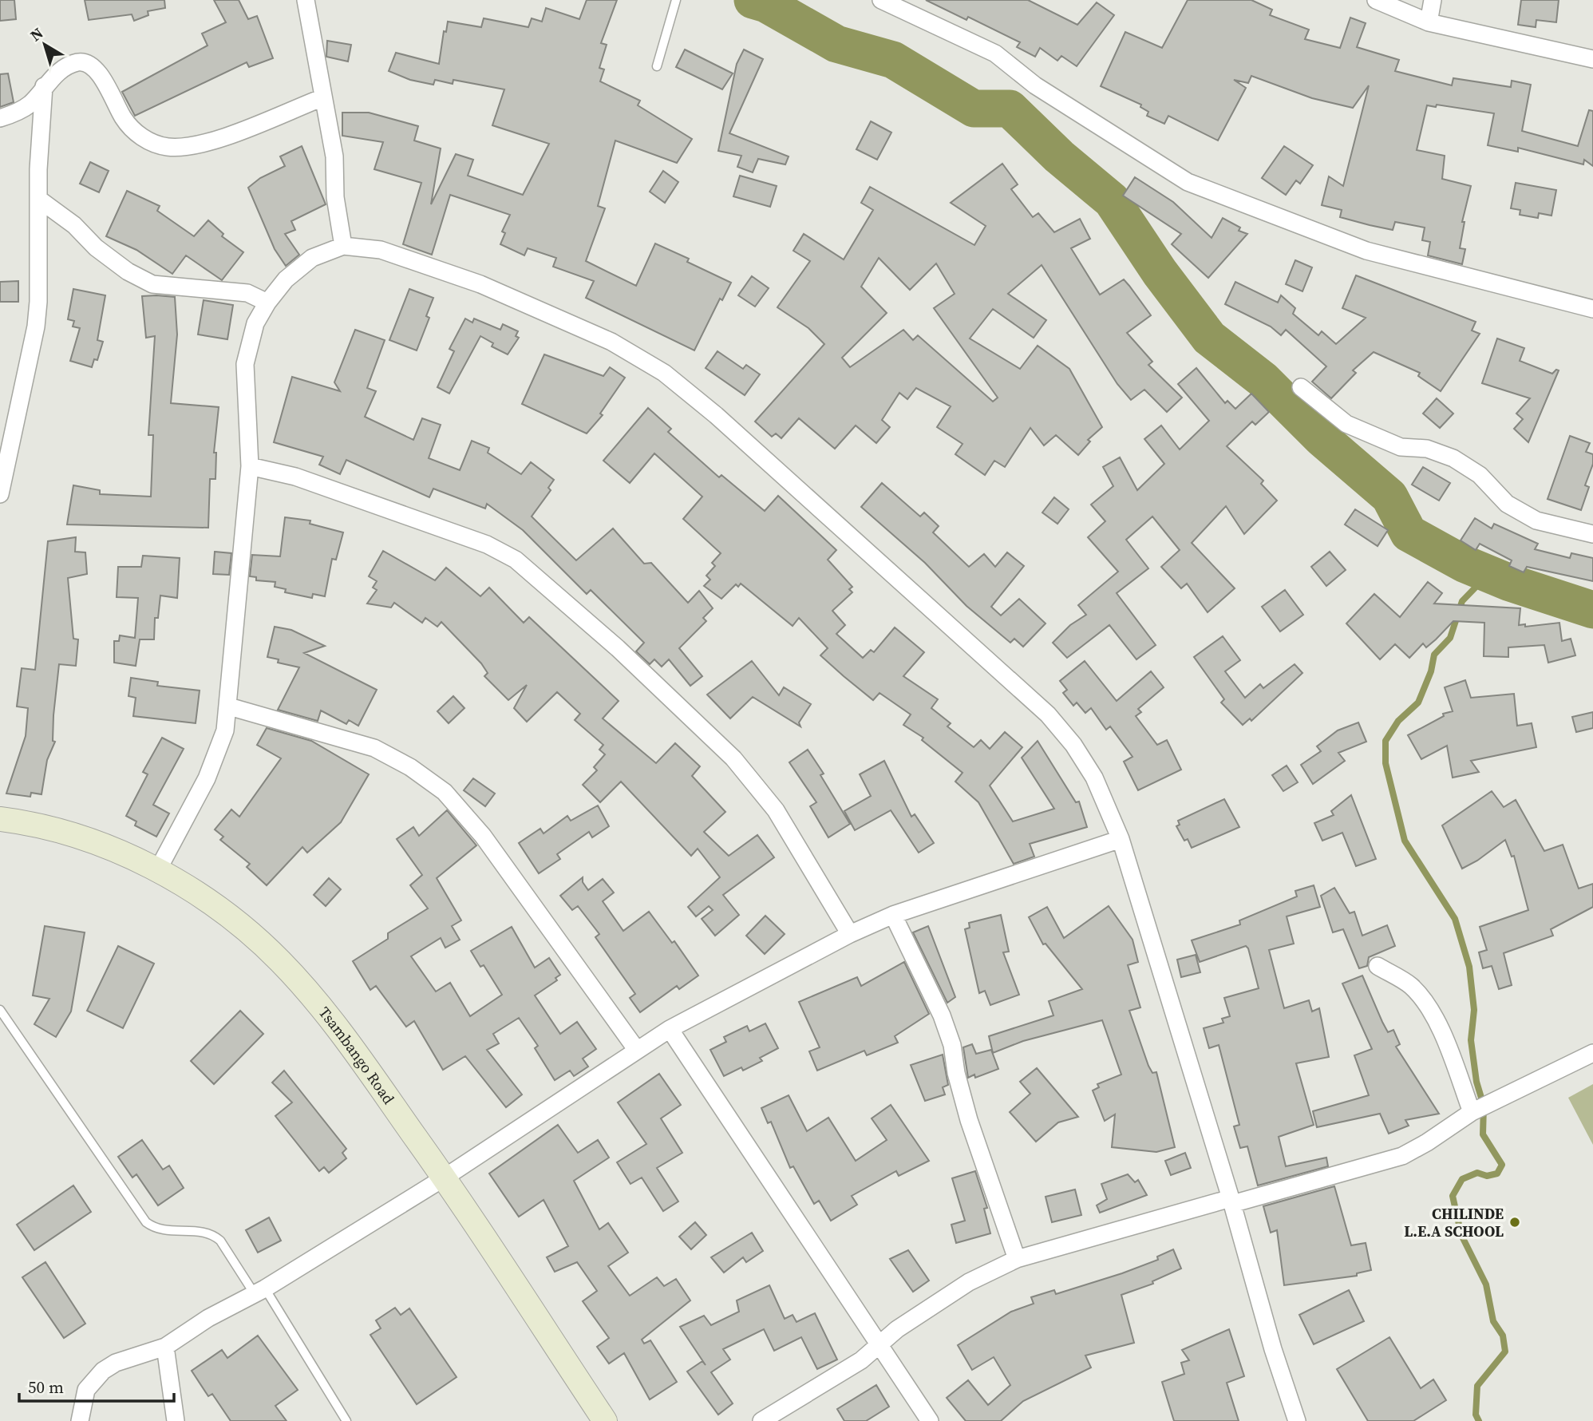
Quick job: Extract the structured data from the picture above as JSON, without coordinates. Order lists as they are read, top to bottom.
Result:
{
  "streets": {
    "street": ["Tsambango Road"]
  },
  "places": ["CHILINDE L.E.A SCHOOL"],
  "scale_bar": "50 m",
  "north": "top left"
}
